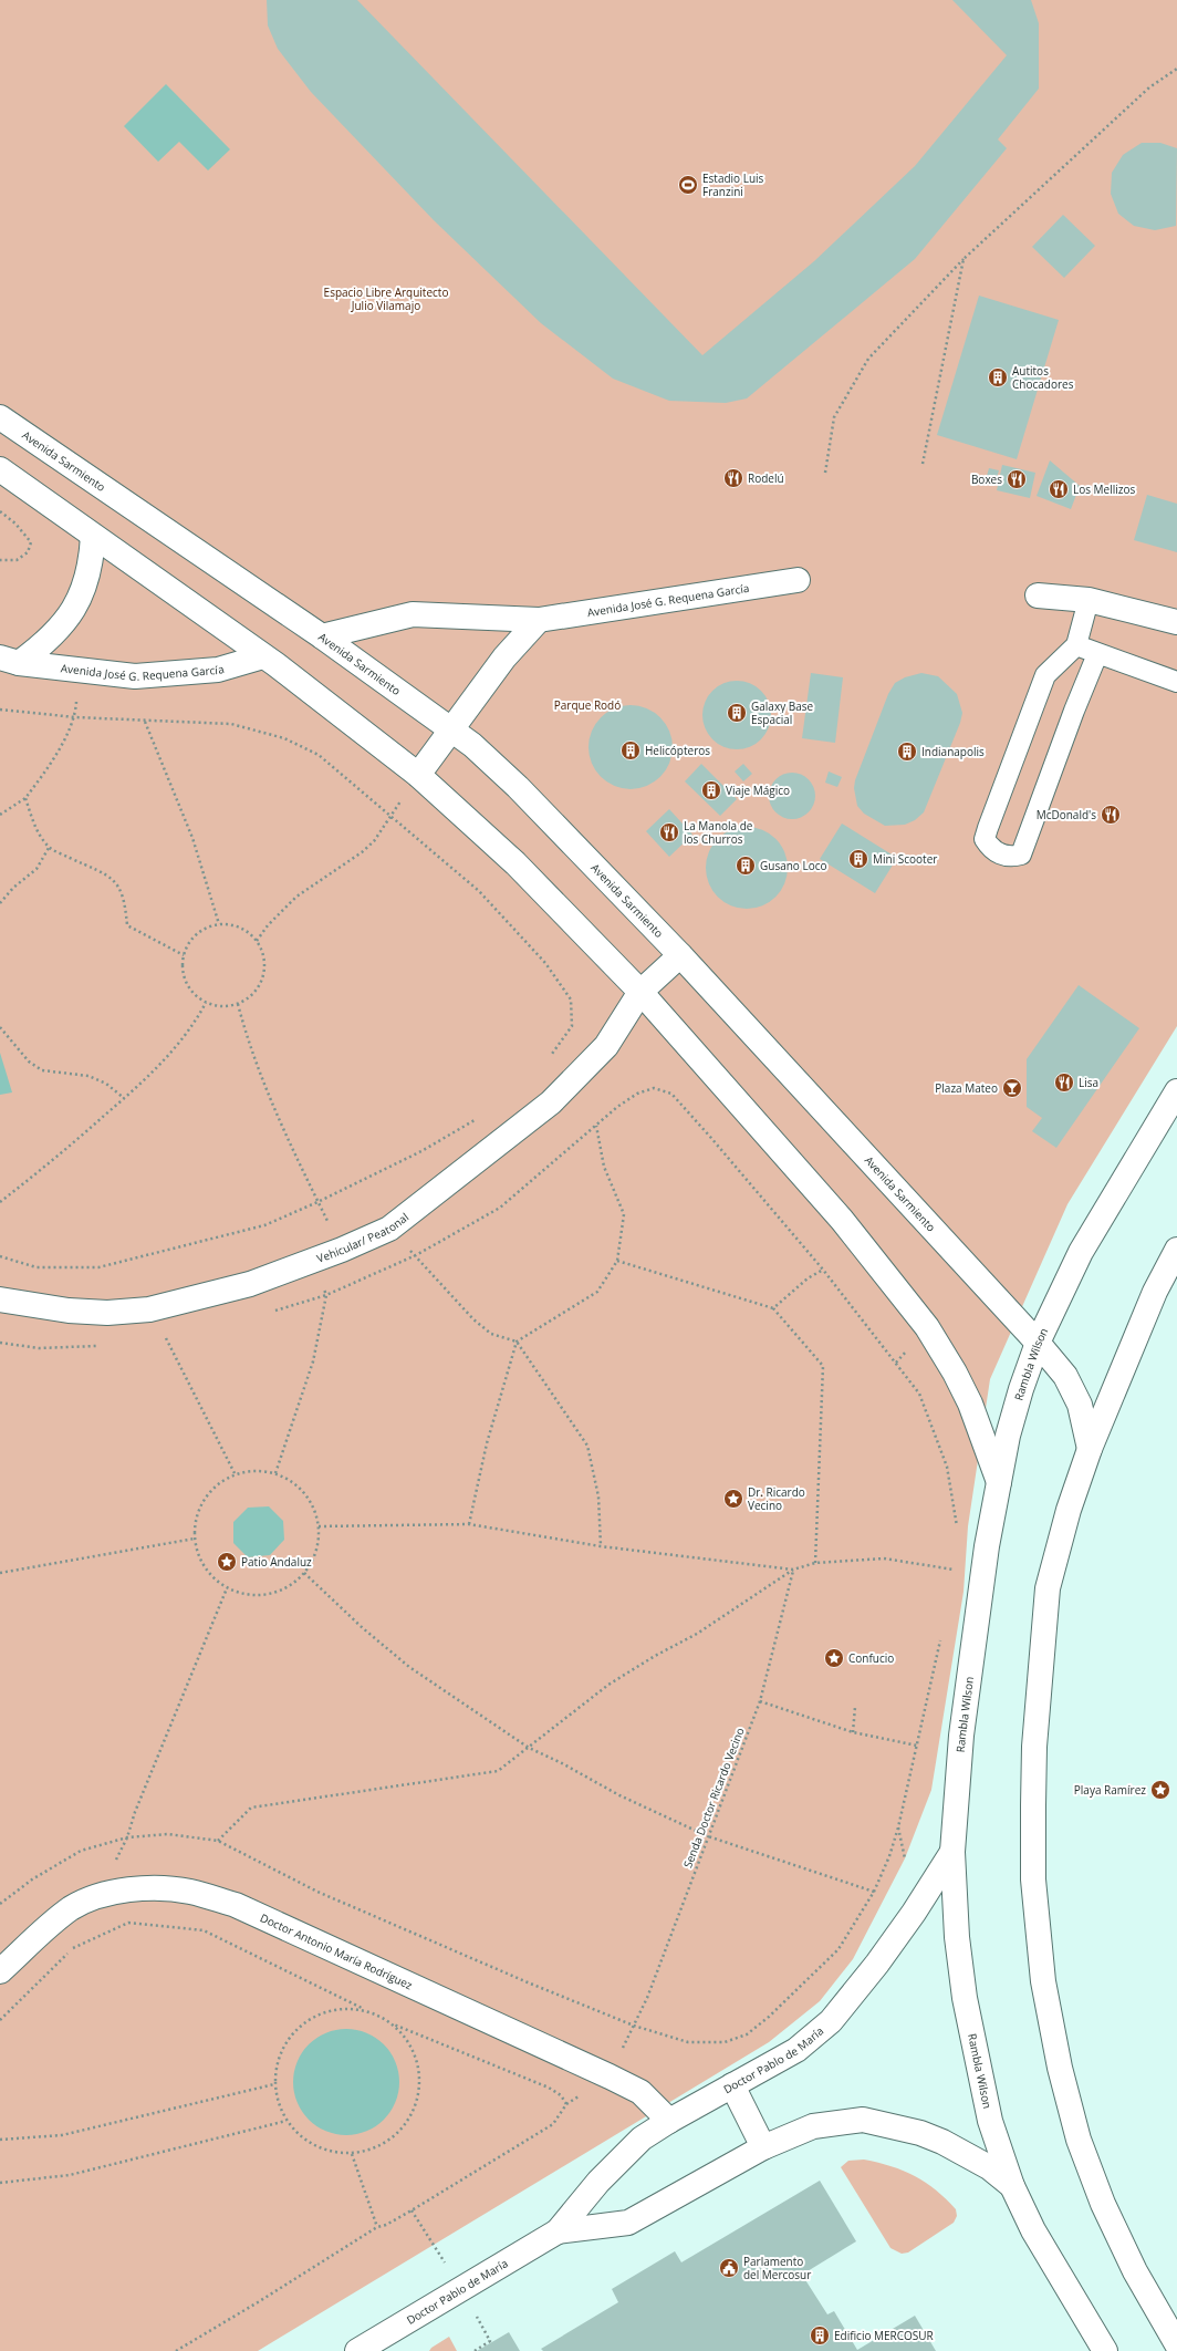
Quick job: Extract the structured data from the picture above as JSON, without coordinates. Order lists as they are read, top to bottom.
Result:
{
  "streets": {
    "street": [
      "Avenida Sarmiento",
      "Avenida José G. Requena García",
      "Vehicular/ Peatonal",
      "Rambla Wilson",
      "Doctor Antonio María Rodríguez",
      "Doctor Pablo de María"
    ],
    "path": ["Senda Doctor Ricardo Vecino"]
  },
  "crossings": [
    ["Avenida Sarmiento", "Avenida José G. Requena García"],
    ["Avenida Sarmiento", "Rambla Wilson"],
    ["Rambla Wilson", "Doctor Pablo de María"],
    ["Doctor Antonio María Rodríguez", "Doctor Pablo de María"]
  ],
  "parks": ["Espacio Libre Arquitecto Julio Vilamajo", "Parque Rodó"],
  "places": {
    "sports": ["Estadio Luis Franzini"],
    "building": [
      "Autitos Chocadores",
      "Galaxy Base Espacial",
      "Helicópteros",
      "Indianapolis",
      "Viaje Mágico",
      "Mini Scooter",
      "Gusano Loco",
      "Edificio MERCOSUR"
    ],
    "restaurant": [
      "Rodelú",
      "Boxes",
      "Los Mellizos",
      "McDonald's",
      "La Manola de los Churros",
      "Lisa"
    ],
    "bar": ["Plaza Mateo"],
    "place": [
      "Dr. Ricardo Vecino",
      "Patio Andaluz",
      "Confucio",
      "Playa Ramírez"
    ],
    "public building": ["Parlamento del Mercosur"]
  }
}
